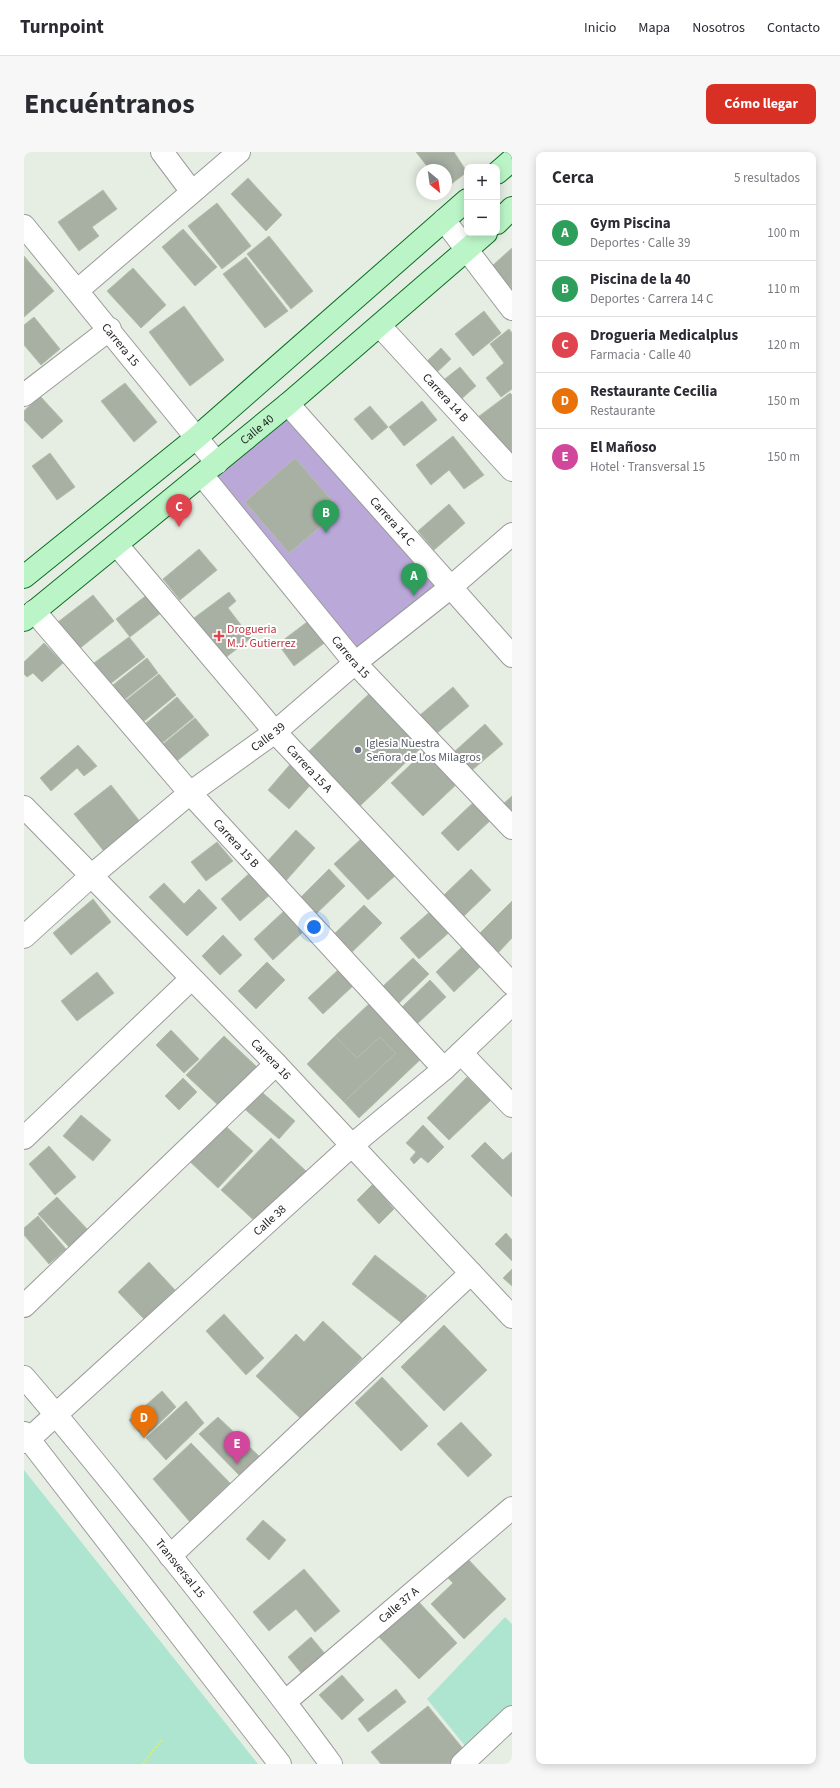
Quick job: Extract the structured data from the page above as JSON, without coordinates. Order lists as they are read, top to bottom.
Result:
{
  "streets": {
    "main road": ["Calle 40"],
    "street": [
      "Carrera 15",
      "Carrera 14 B",
      "Carrera 14 C",
      "Calle 39",
      "Carrera 15 A",
      "Carrera 15 B",
      "Carrera 16",
      "Calle 38",
      "Transversal 15",
      "Calle 37 A"
    ]
  },
  "crossings": [
    ["Carrera 15", "Calle 40"],
    ["Carrera 15", "Calle 39"],
    ["Carrera 14 B", "Calle 40"],
    ["Calle 40", "Carrera 14 C"],
    ["Calle 40", "Carrera 15 A"],
    ["Calle 40", "Carrera 15 B"],
    ["Carrera 14 C", "Calle 39"],
    ["Calle 39", "Carrera 15 A"],
    ["Calle 39", "Carrera 15 B"],
    ["Calle 39", "Carrera 16"],
    ["Carrera 15 B", "Calle 38"],
    ["Carrera 16", "Calle 38"],
    ["Calle 38", "Transversal 15"],
    ["Transversal 15", "Calle 37 A"]
  ],
  "places": {
    "health": ["Drogueria M.J. Gutierrez"],
    "other": ["Iglesia Nuestra Señora de Los Milagros"]
  },
  "north": "bottom right",
  "page": {
    "header": "Turnpoint",
    "nav": [
      "Inicio",
      "Mapa",
      "Nosotros",
      "Contacto"
    ],
    "title": "Encuéntranos",
    "buttons": "Cómo llegar",
    "heading": ["Cerca", "5 resultados"],
    "map_buttons": ["+", "−"],
    "list": [
      {
        "mark": "A",
        "name": "Gym Piscina",
        "note": "Deportes · Calle 39",
        "value": "100 m"
      },
      {
        "mark": "B",
        "name": "Piscina de la 40",
        "note": "Deportes · Carrera 14 C",
        "value": "110 m"
      },
      {
        "mark": "C",
        "name": "Drogueria Medicalplus",
        "note": "Farmacia · Calle 40",
        "value": "120 m"
      },
      {
        "mark": "D",
        "name": "Restaurante Cecilia",
        "note": "Restaurante",
        "value": "150 m"
      },
      {
        "mark": "E",
        "name": "El Mañoso",
        "note": "Hotel · Transversal 15",
        "value": "150 m"
      }
    ],
    "pins": [
      "C",
      "B",
      "A",
      "D",
      "E"
    ]
  }
}
